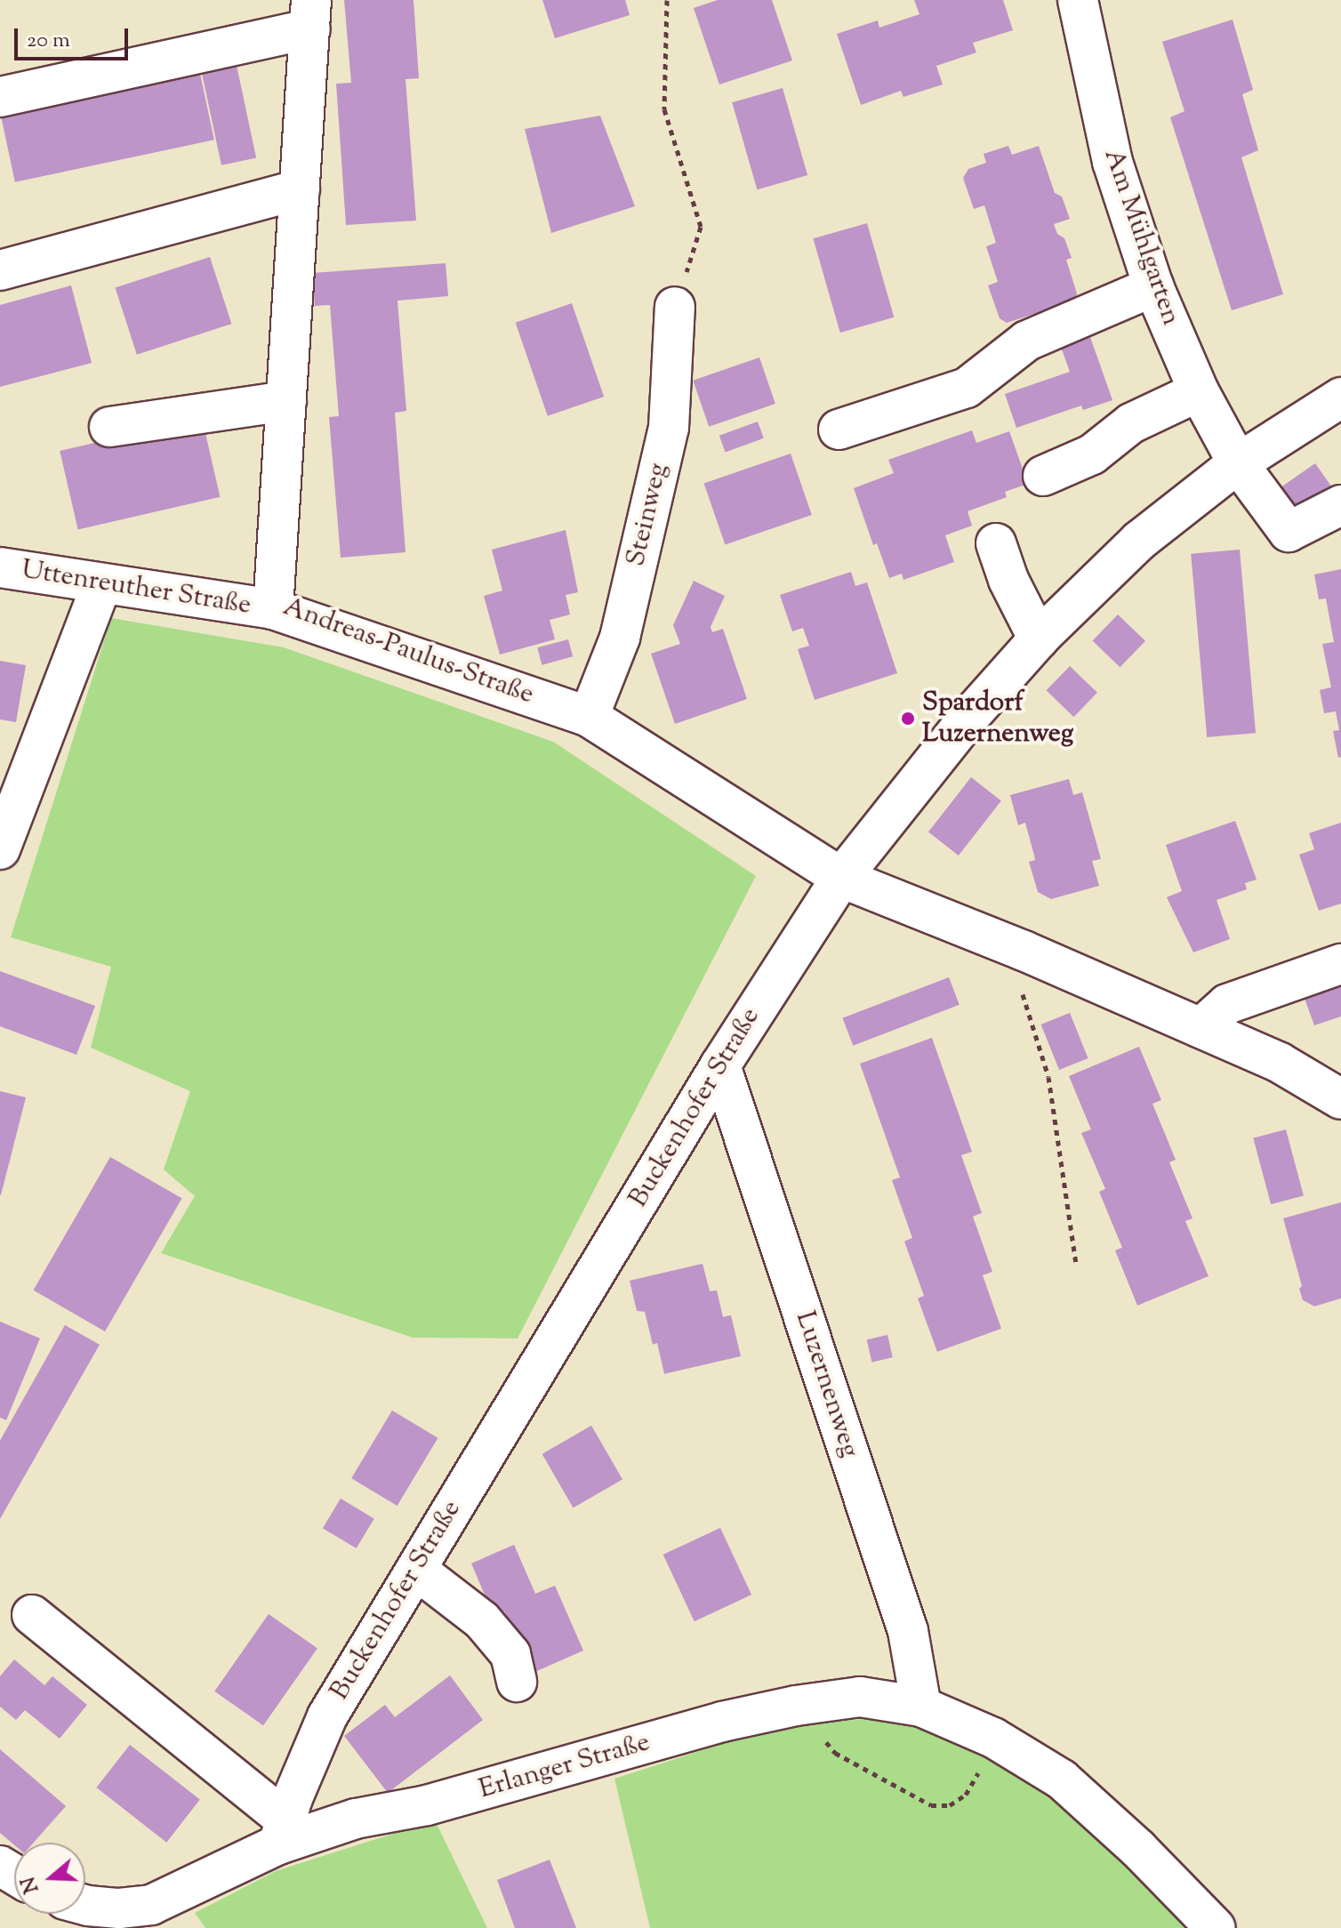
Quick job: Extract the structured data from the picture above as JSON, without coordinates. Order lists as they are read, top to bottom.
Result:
{
  "streets": {
    "street": [
      "Am Mühlgarten",
      "Steinweg",
      "Uttenreuther Straße",
      "Andreas-Paulus-Straße",
      "Buckenhofer Straße",
      "Luzernenweg",
      "Erlanger Straße"
    ]
  },
  "crossings": [
    ["Am Mühlgarten", "Buckenhofer Straße"],
    ["Steinweg", "Andreas-Paulus-Straße"],
    ["Uttenreuther Straße", "Andreas-Paulus-Straße"],
    ["Andreas-Paulus-Straße", "Buckenhofer Straße"],
    ["Buckenhofer Straße", "Luzernenweg"],
    ["Buckenhofer Straße", "Erlanger Straße"],
    ["Luzernenweg", "Erlanger Straße"]
  ],
  "places": ["Spardorf Luzernenweg"],
  "scale_bar": "20 m",
  "north": "left"
}
